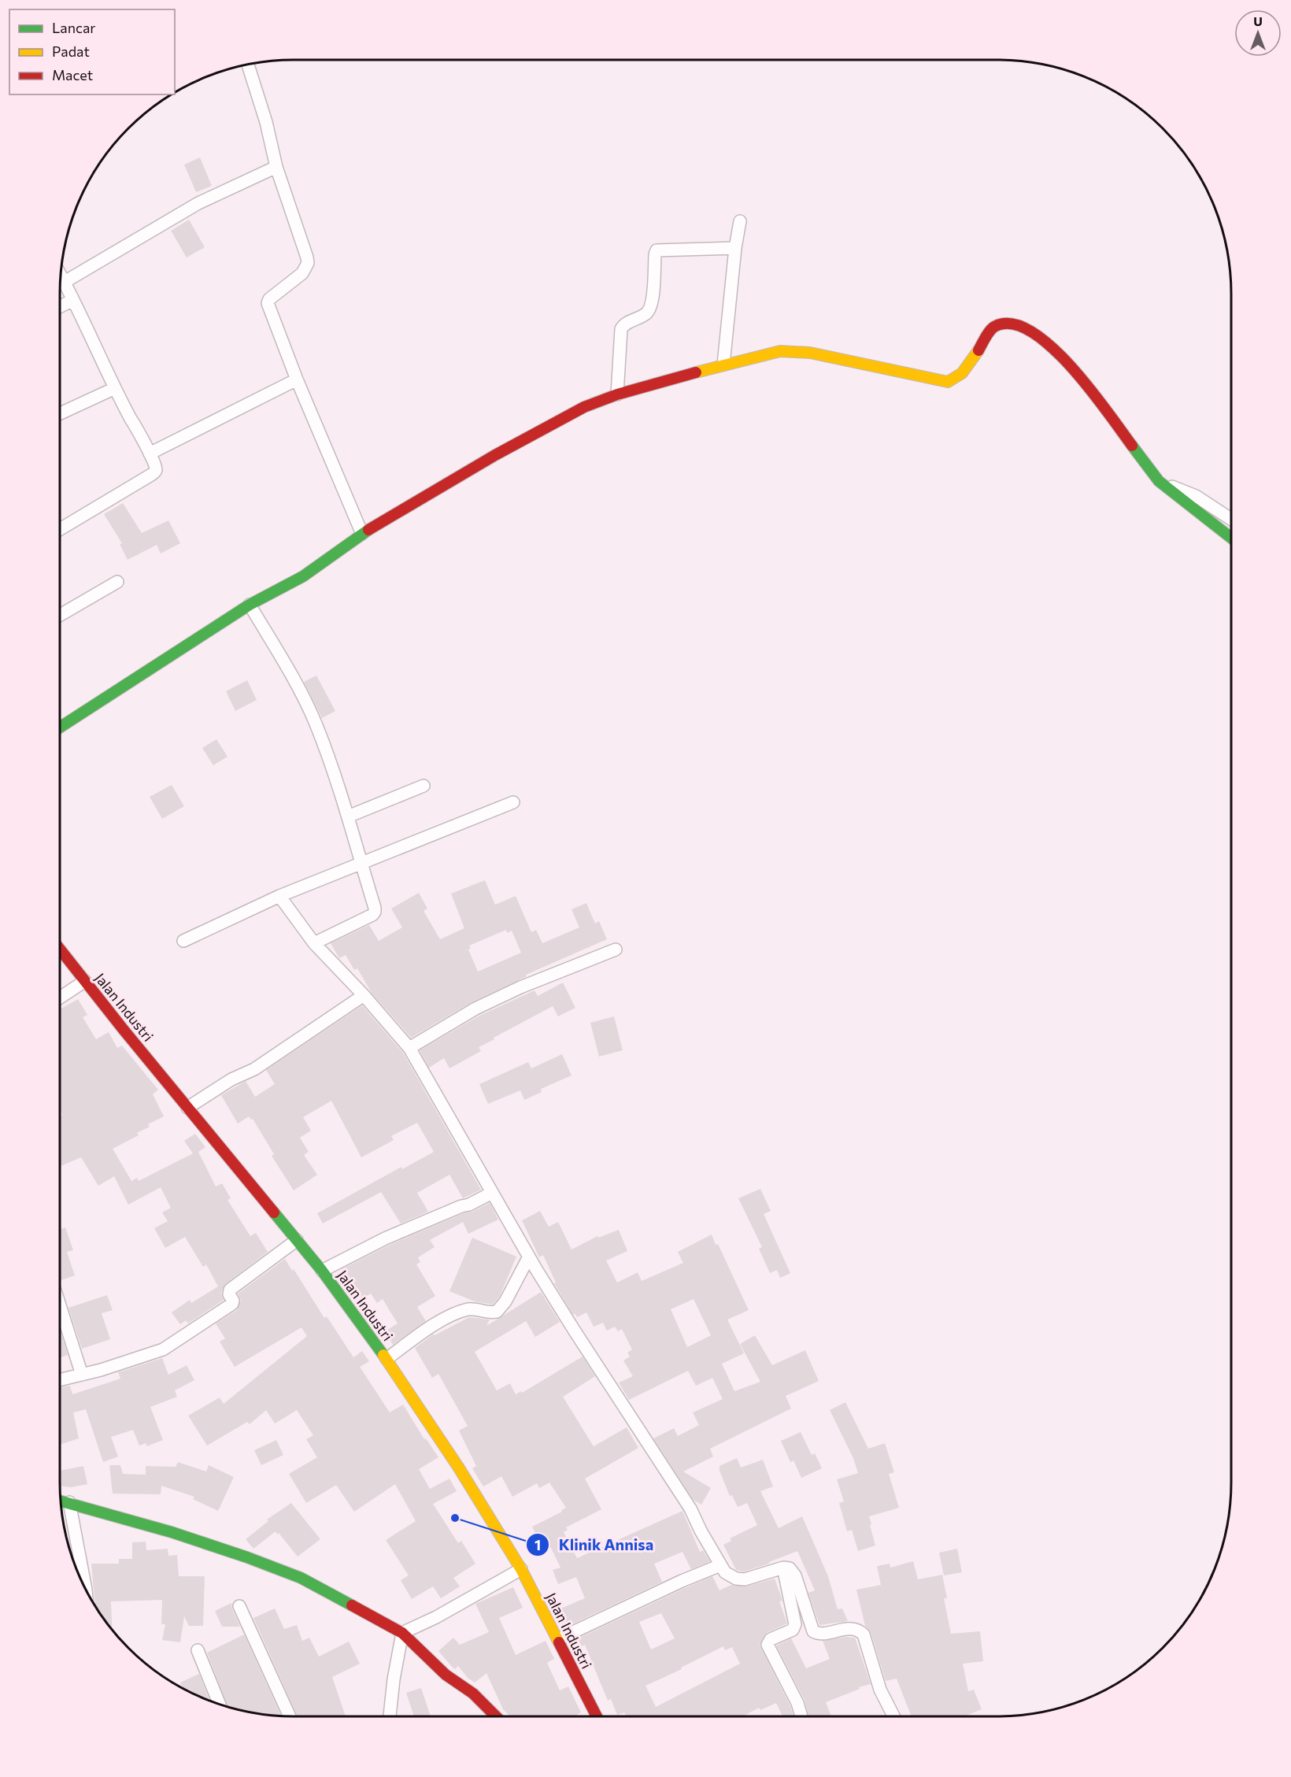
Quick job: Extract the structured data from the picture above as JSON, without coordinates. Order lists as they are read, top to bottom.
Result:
{
  "streets": {
    "main road": ["Jalan Industri"]
  },
  "places": ["Klinik Annisa"],
  "legend": ["Lancar", "Padat", "Macet"],
  "north": "top"
}
